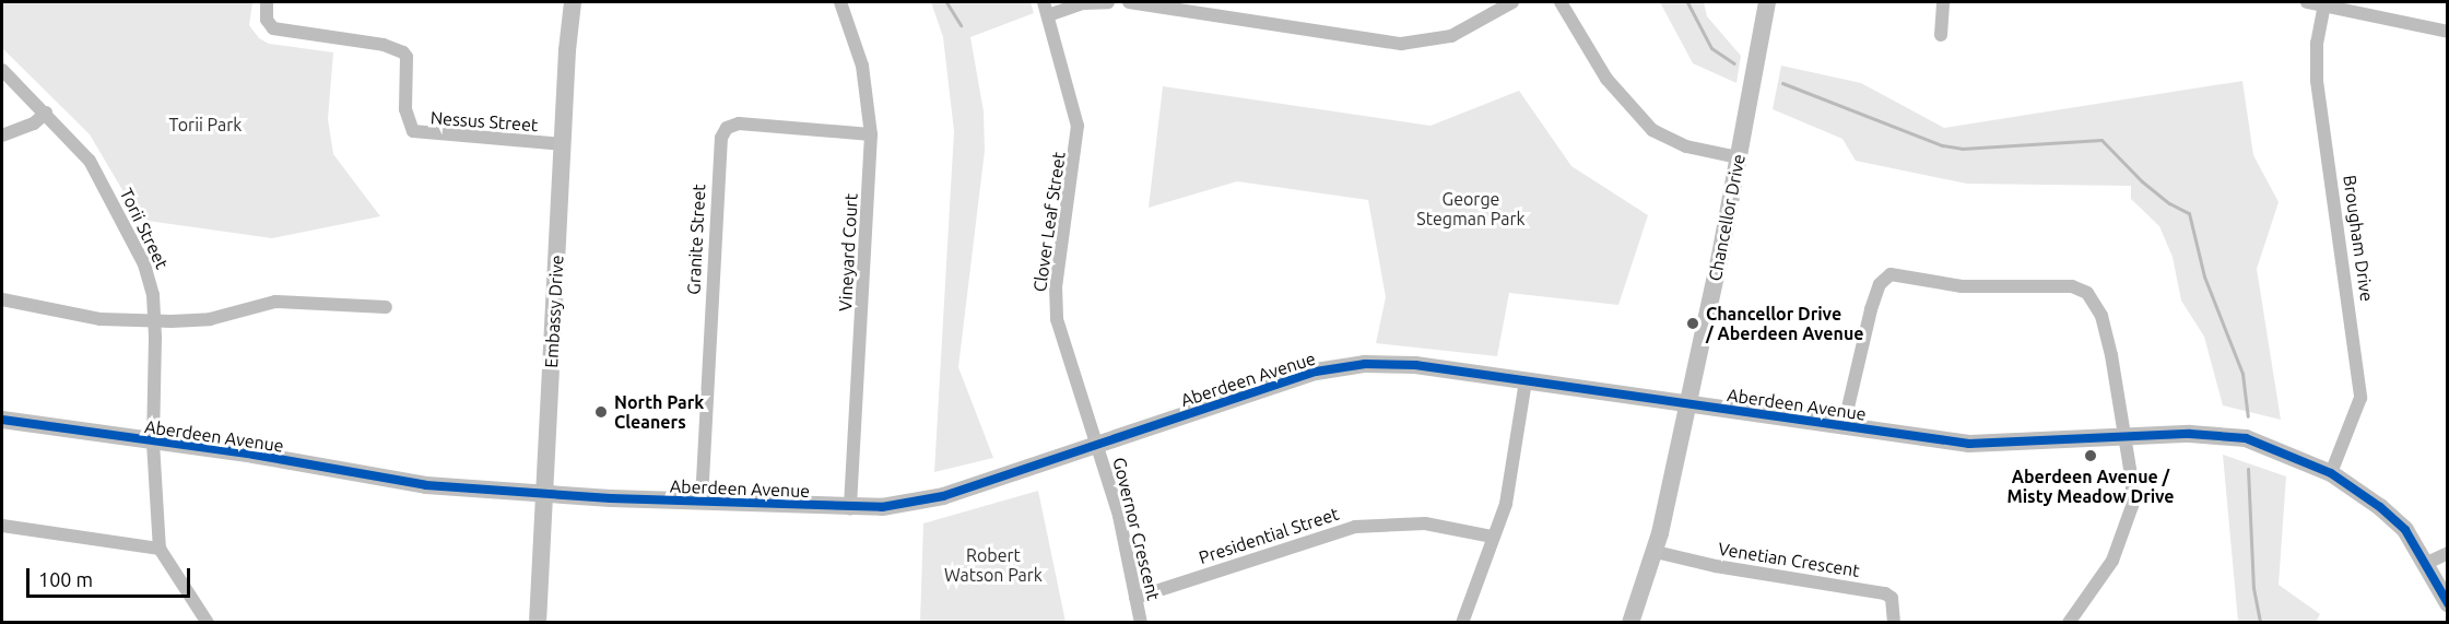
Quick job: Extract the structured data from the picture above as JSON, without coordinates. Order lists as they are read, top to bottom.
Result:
{
  "streets": {
    "street": [
      "Nessus Street",
      "Chancellor Drive",
      "Clover Leaf Street",
      "Torii Street",
      "Brougham Drive",
      "Granite Street",
      "Vineyard Court",
      "Embassy Drive",
      "Aberdeen Avenue",
      "Governor Crescent",
      "Presidential Street",
      "Venetian Crescent"
    ]
  },
  "crossings": [
    ["Nessus Street", "Embassy Drive"],
    ["Chancellor Drive", "Aberdeen Avenue"],
    ["Chancellor Drive", "Venetian Crescent"],
    ["Clover Leaf Street", "Aberdeen Avenue"],
    ["Clover Leaf Street", "Governor Crescent"],
    ["Torii Street", "Aberdeen Avenue"],
    ["Brougham Drive", "Aberdeen Avenue"],
    ["Granite Street", "Vineyard Court"],
    ["Granite Street", "Aberdeen Avenue"],
    ["Vineyard Court", "Aberdeen Avenue"],
    ["Embassy Drive", "Aberdeen Avenue"],
    ["Aberdeen Avenue", "Governor Crescent"],
    ["Governor Crescent", "Presidential Street"]
  ],
  "parks": ["Torii Park", "George Stegman Park", "Robert Watson Park"],
  "places": ["Chancellor Drive / Aberdeen Avenue", "North Park Cleaners", "Aberdeen Avenue / Misty Meadow Drive"],
  "scale_bar": "100 m"
}
